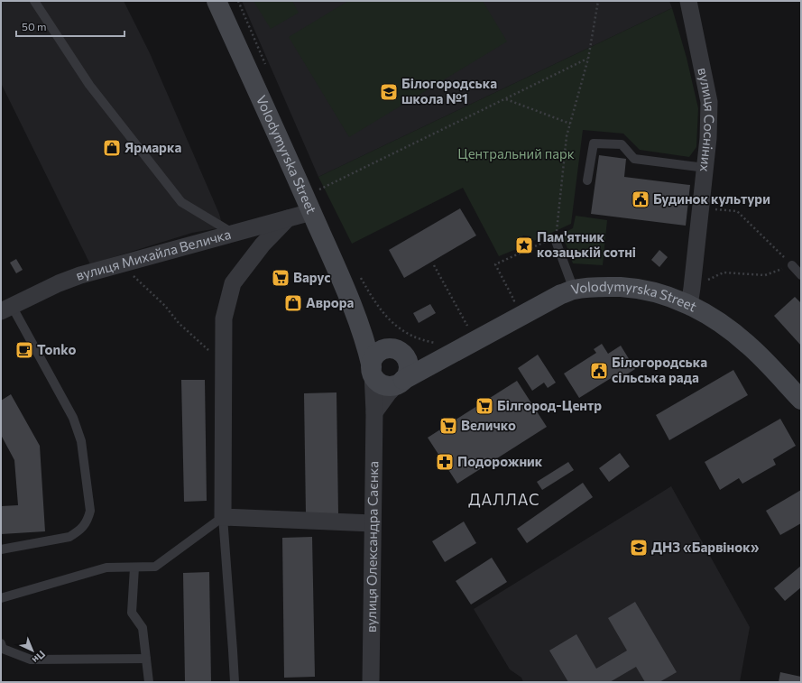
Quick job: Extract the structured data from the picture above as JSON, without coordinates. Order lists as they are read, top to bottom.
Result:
{
  "streets": {
    "main road": ["Volodymyrska Street"],
    "street": ["вулиця Сосніних", "вулиця Михайла Величка", "вулиця Олександра Саєнка"]
  },
  "crossings": [
    ["вулиця Сосніних", "Volodymyrska Street"],
    ["Volodymyrska Street", "вулиця Михайла Величка"],
    ["Volodymyrska Street", "вулиця Олександра Саєнка"]
  ],
  "districts": ["ДАЛЛАС"],
  "parks": ["Центральний парк"],
  "places": {
    "school or university": ["Білогородська школа №1", "ДНЗ «Барвінок»"],
    "shop": ["Ярмарка", "Аврора"],
    "public building": ["Будинок культури", "Білогородська сільська рада"],
    "place": ["Пам'ятник козацькій сотні"],
    "supermarket": ["Варус", "Білгород-Центр", "Величко"],
    "cafe": ["Tonko"],
    "pharmacy": ["Подорожник"]
  },
  "scale_bar": "50 m",
  "north": "bottom right"
}
